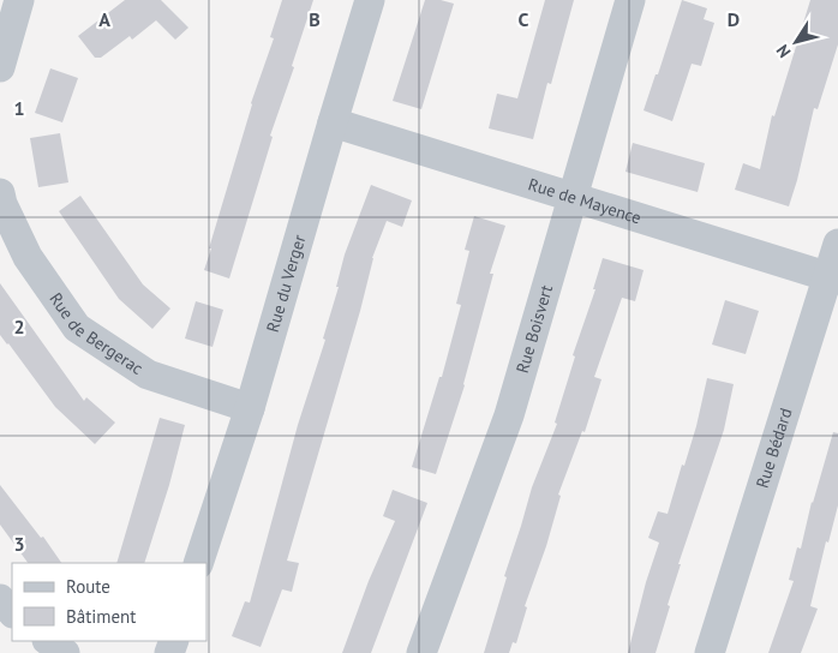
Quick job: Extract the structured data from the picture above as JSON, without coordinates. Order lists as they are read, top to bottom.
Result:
{
  "streets": {
    "street": [
      "Rue de Mayence",
      "Rue du Verger",
      "Rue Boisvert",
      "Rue de Bergerac",
      "Rue Bédard"
    ]
  },
  "crossings": [
    ["Rue de Mayence", "Rue du Verger"],
    ["Rue de Mayence", "Rue Boisvert"],
    ["Rue de Mayence", "Rue Bédard"],
    ["Rue du Verger", "Rue de Bergerac"]
  ],
  "legend": ["Route", "Bâtiment"],
  "north": "bottom left",
  "grid": {
    "columns": [
      "A",
      "B",
      "C",
      "D"
    ],
    "rows": ["1", "2", "3"]
  }
}
